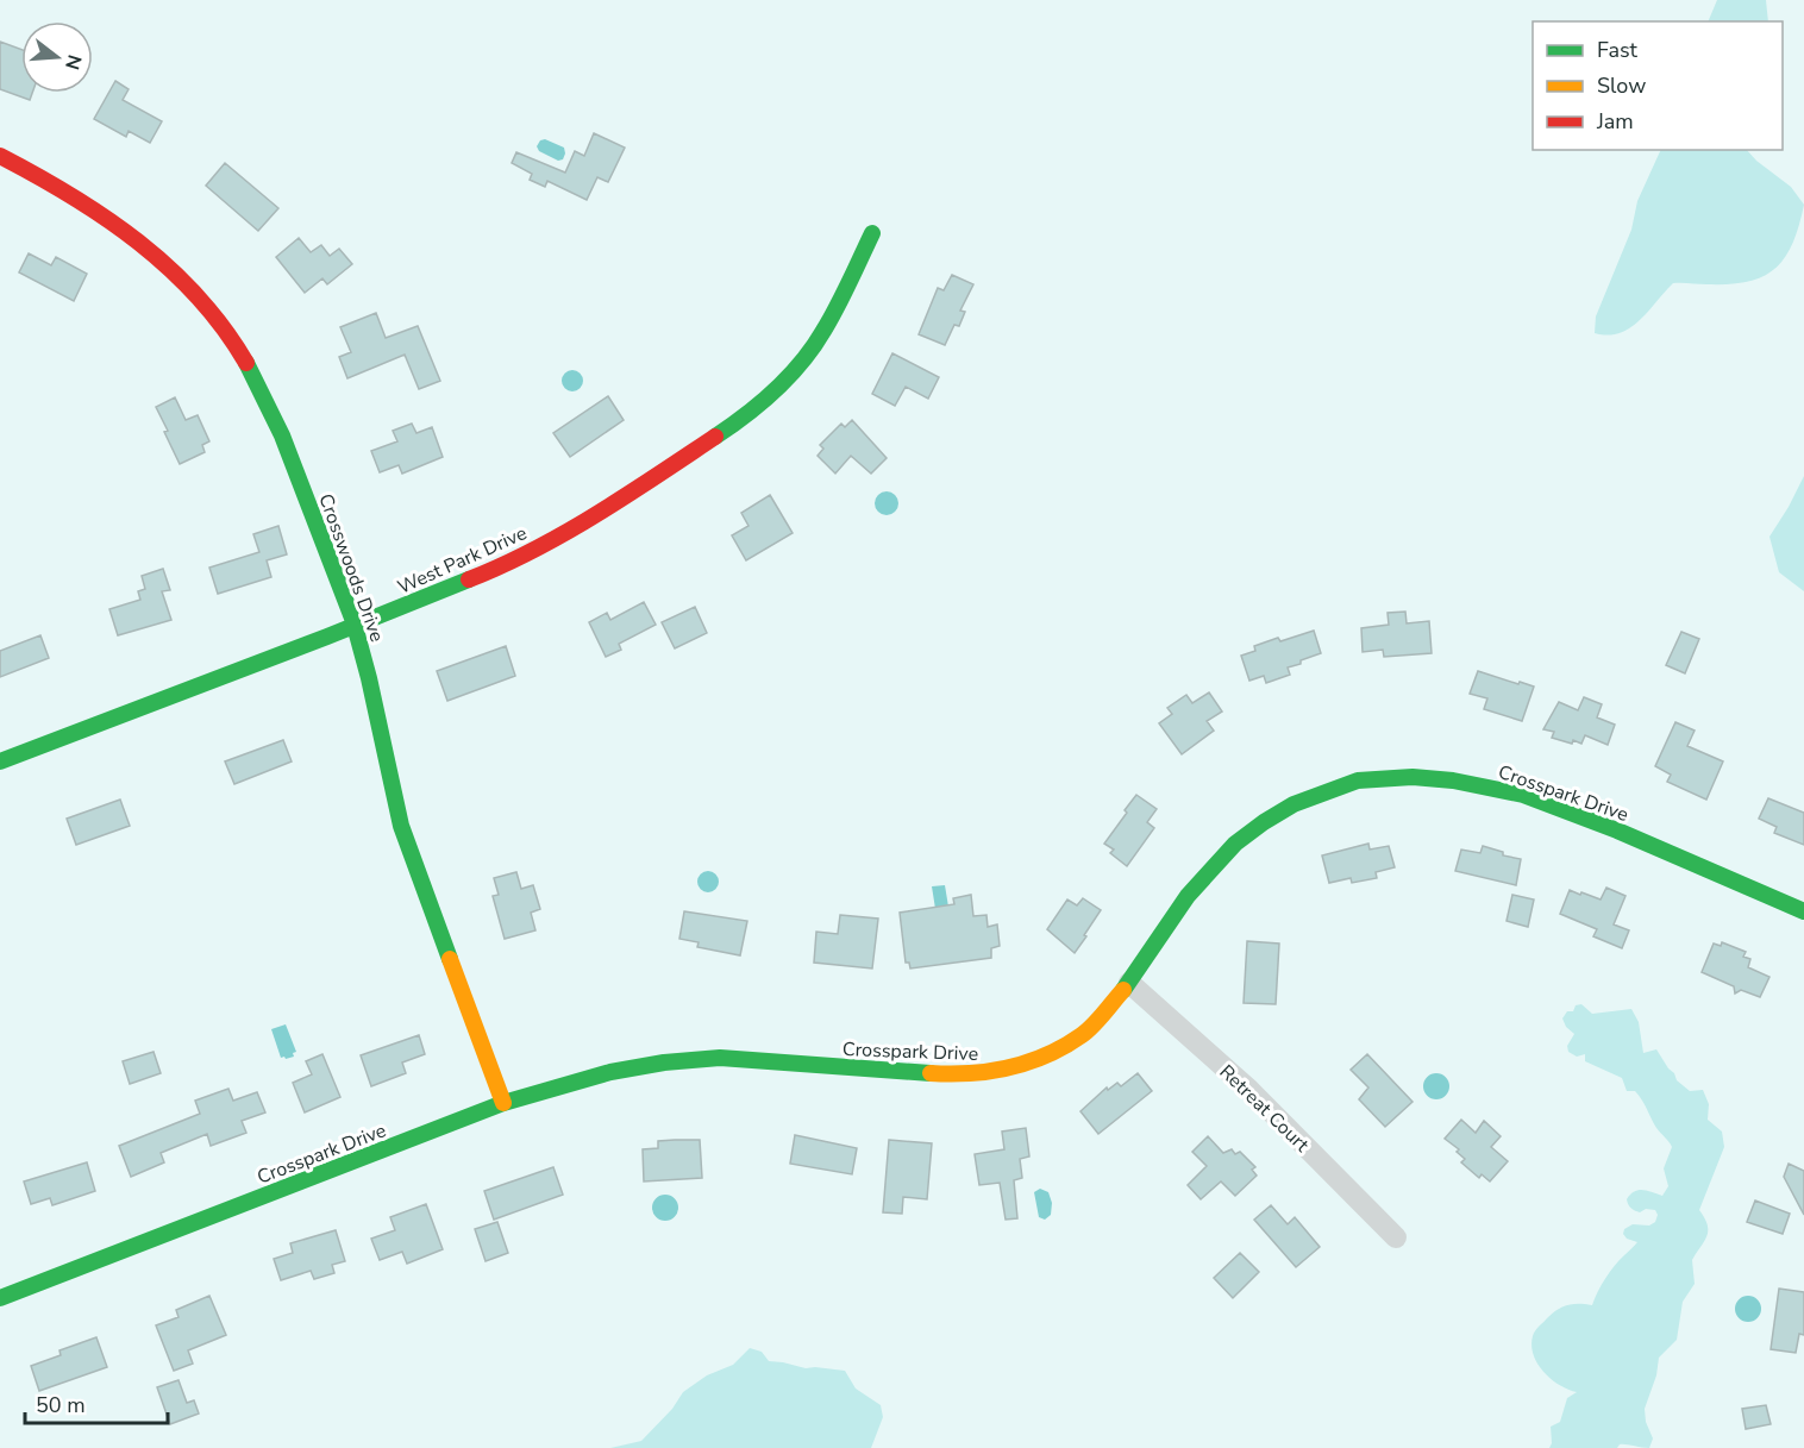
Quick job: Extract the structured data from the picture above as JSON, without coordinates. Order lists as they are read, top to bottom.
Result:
{
  "streets": {
    "street": [
      "West Park Drive",
      "Crosswoods Drive",
      "Crosspark Drive",
      "Retreat Court"
    ]
  },
  "crossings": [
    ["West Park Drive", "Crosswoods Drive"],
    ["Crosswoods Drive", "Crosspark Drive"],
    ["Crosspark Drive", "Retreat Court"]
  ],
  "legend": ["Fast", "Slow", "Jam"],
  "scale_bar": "50 m",
  "north": "right"
}
